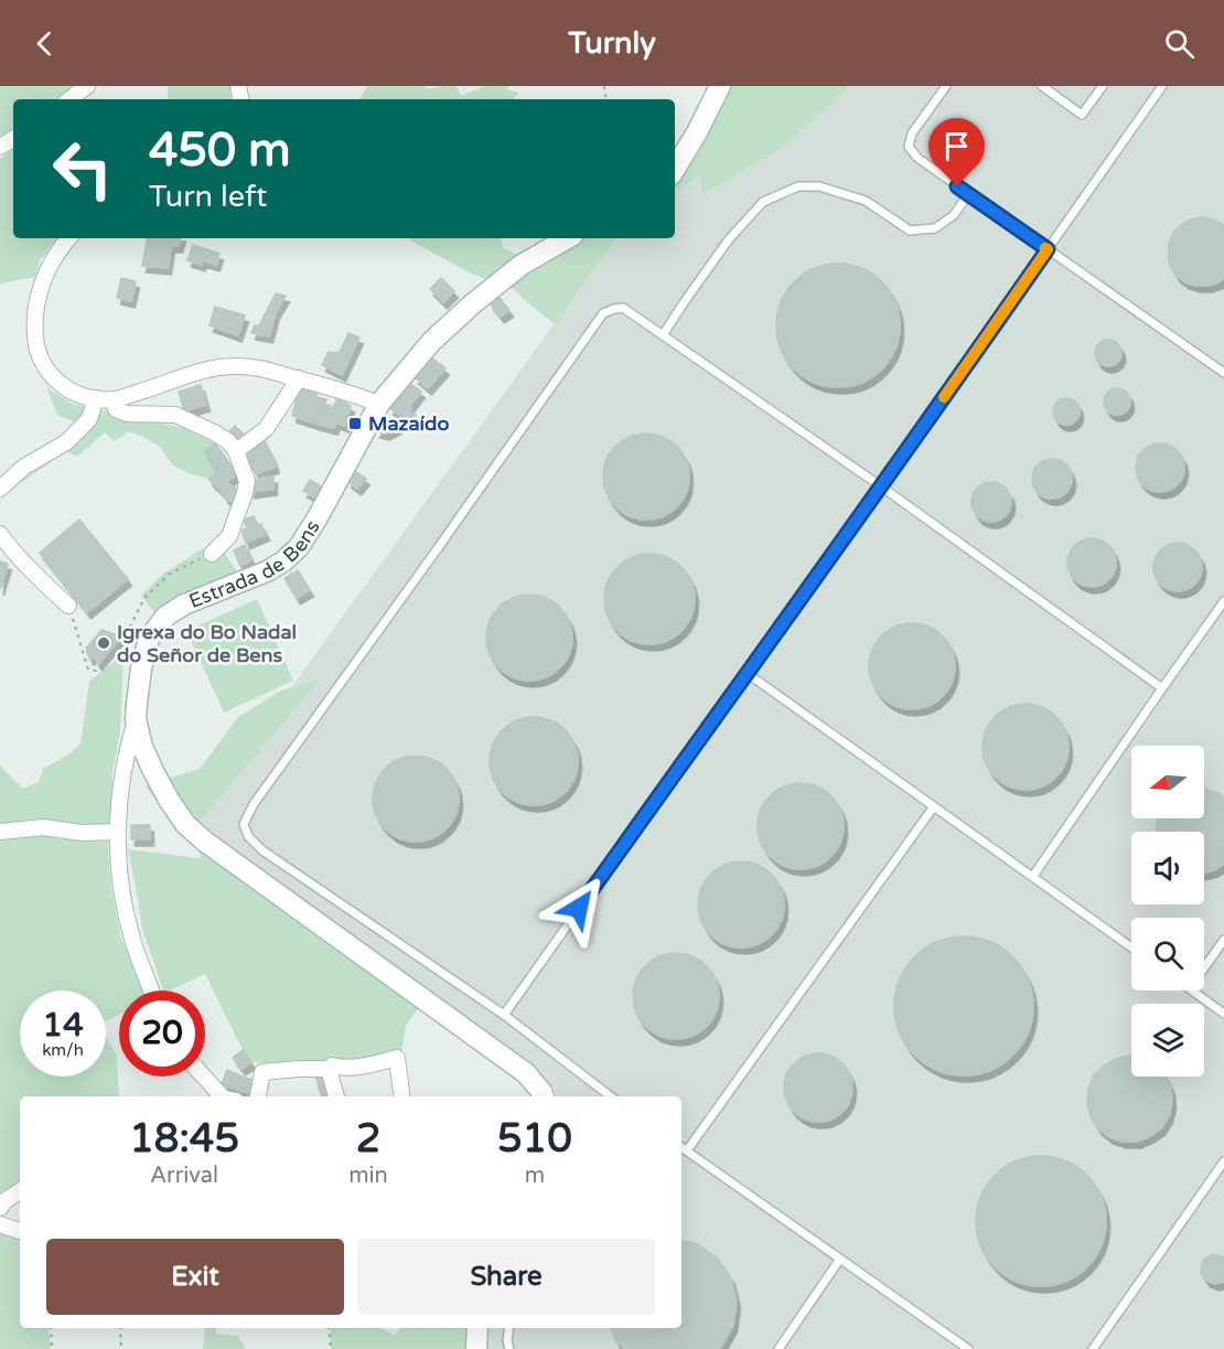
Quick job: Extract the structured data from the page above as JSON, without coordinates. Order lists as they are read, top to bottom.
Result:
{
  "streets": {
    "street": ["Estrada de Bens"]
  },
  "places": {
    "transit": ["Mazaído"],
    "other": ["Igrexa do Bo Nadal do Señor de Bens"]
  },
  "north": "left",
  "page": {
    "header": "Turnly",
    "turn": ["450 m", "Turn left"],
    "speed": "14 km/h",
    "limit": "20",
    "eta": [
      "18:45",
      "Arrival",
      "2",
      "min",
      "510",
      "m"
    ],
    "buttons": ["Exit", "Share"]
  }
}
